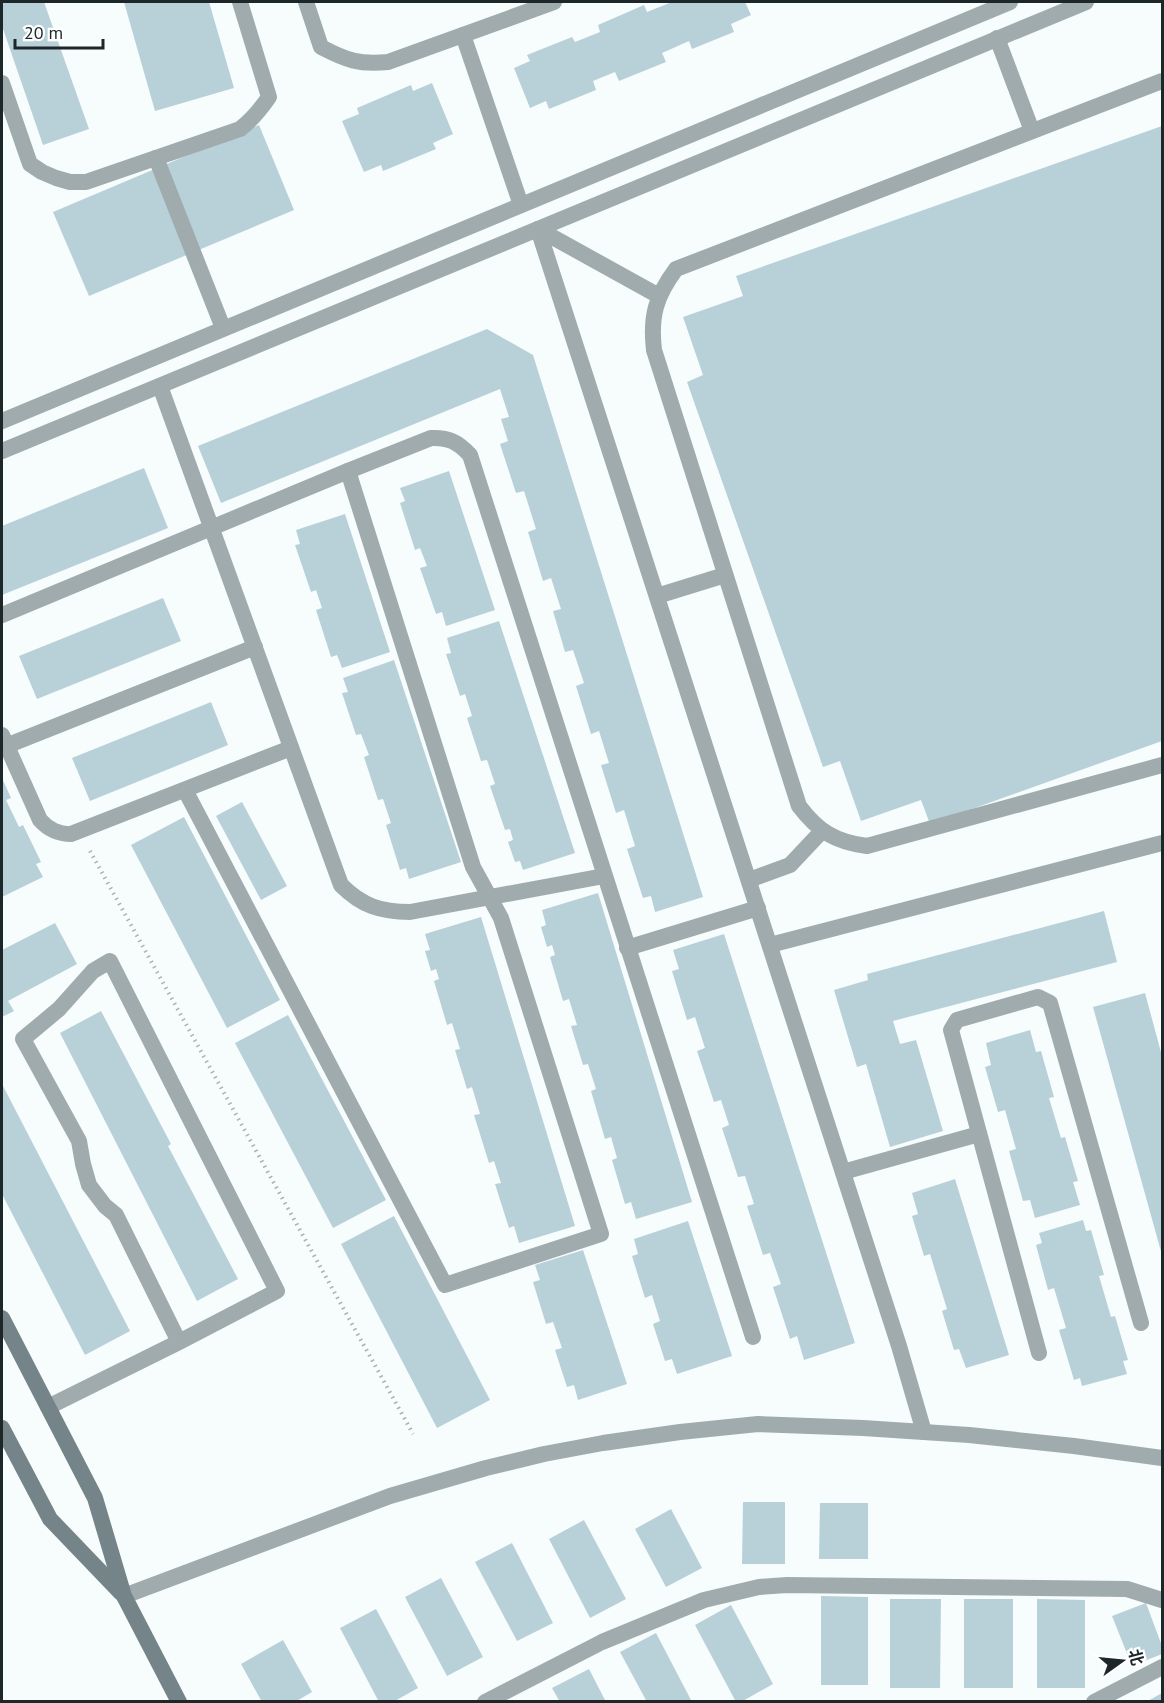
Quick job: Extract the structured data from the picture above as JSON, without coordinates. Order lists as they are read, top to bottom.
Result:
{
  "scale_bar": "20 m",
  "north": "right"
}
